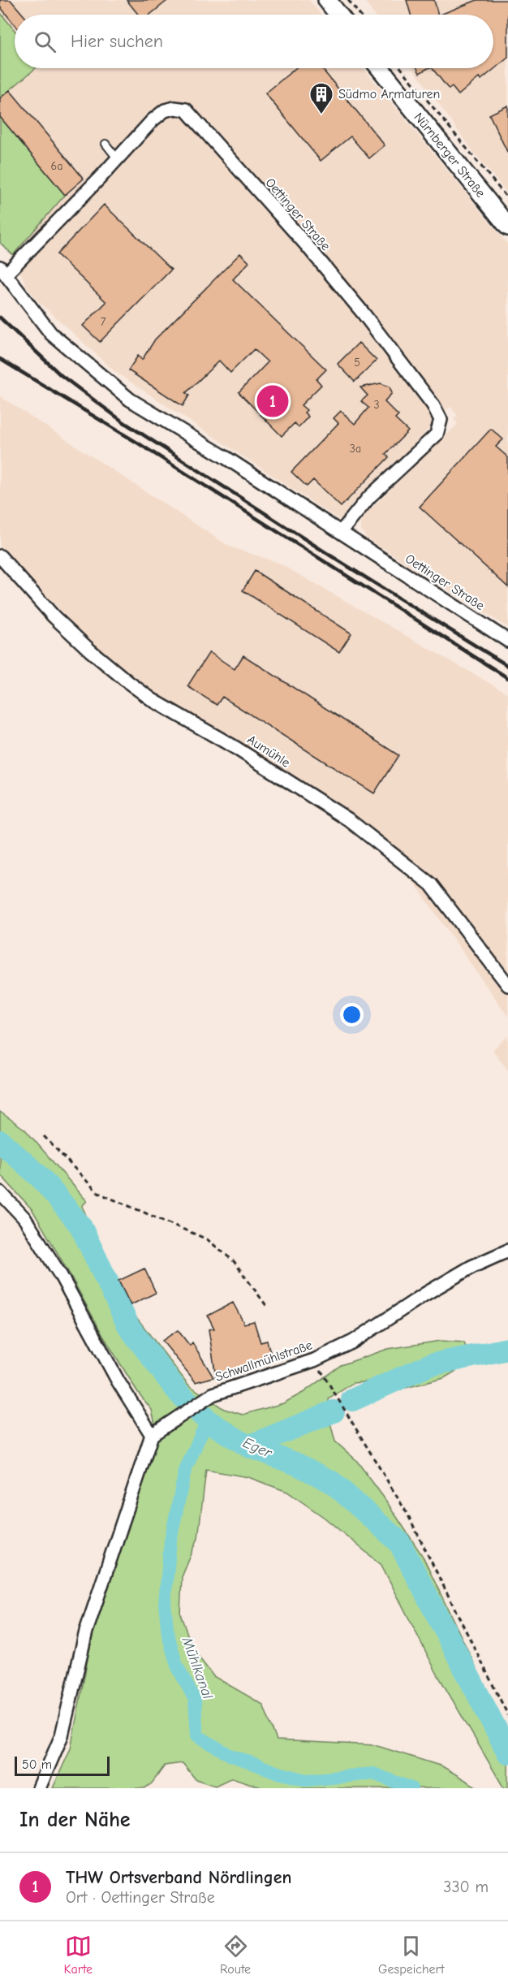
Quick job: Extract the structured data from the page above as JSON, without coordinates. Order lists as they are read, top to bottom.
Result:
{
  "streets": {
    "main road": ["Nürnberger Straße"],
    "street": ["Oettinger Straße", "Aumühle", "Schwallmühlstraße"]
  },
  "water": ["Eger", "Mühlkanal"],
  "places": {
    "building": ["Südmo Armaturen"]
  },
  "house_numbers": [
    "6a",
    "7",
    "5",
    "3",
    "3a"
  ],
  "scale_bar": "50 m",
  "page": {
    "search": "Hier suchen",
    "pins": "1",
    "scale": "50 m",
    "heading": "In der Nähe",
    "list": [
      {
        "mark": "1",
        "name": "THW Ortsverband Nördlingen",
        "note": "Ort · Oettinger Straße",
        "value": "330 m"
      }
    ],
    "nav": ["Karte", "Route", "Gespeichert"]
  }
}
